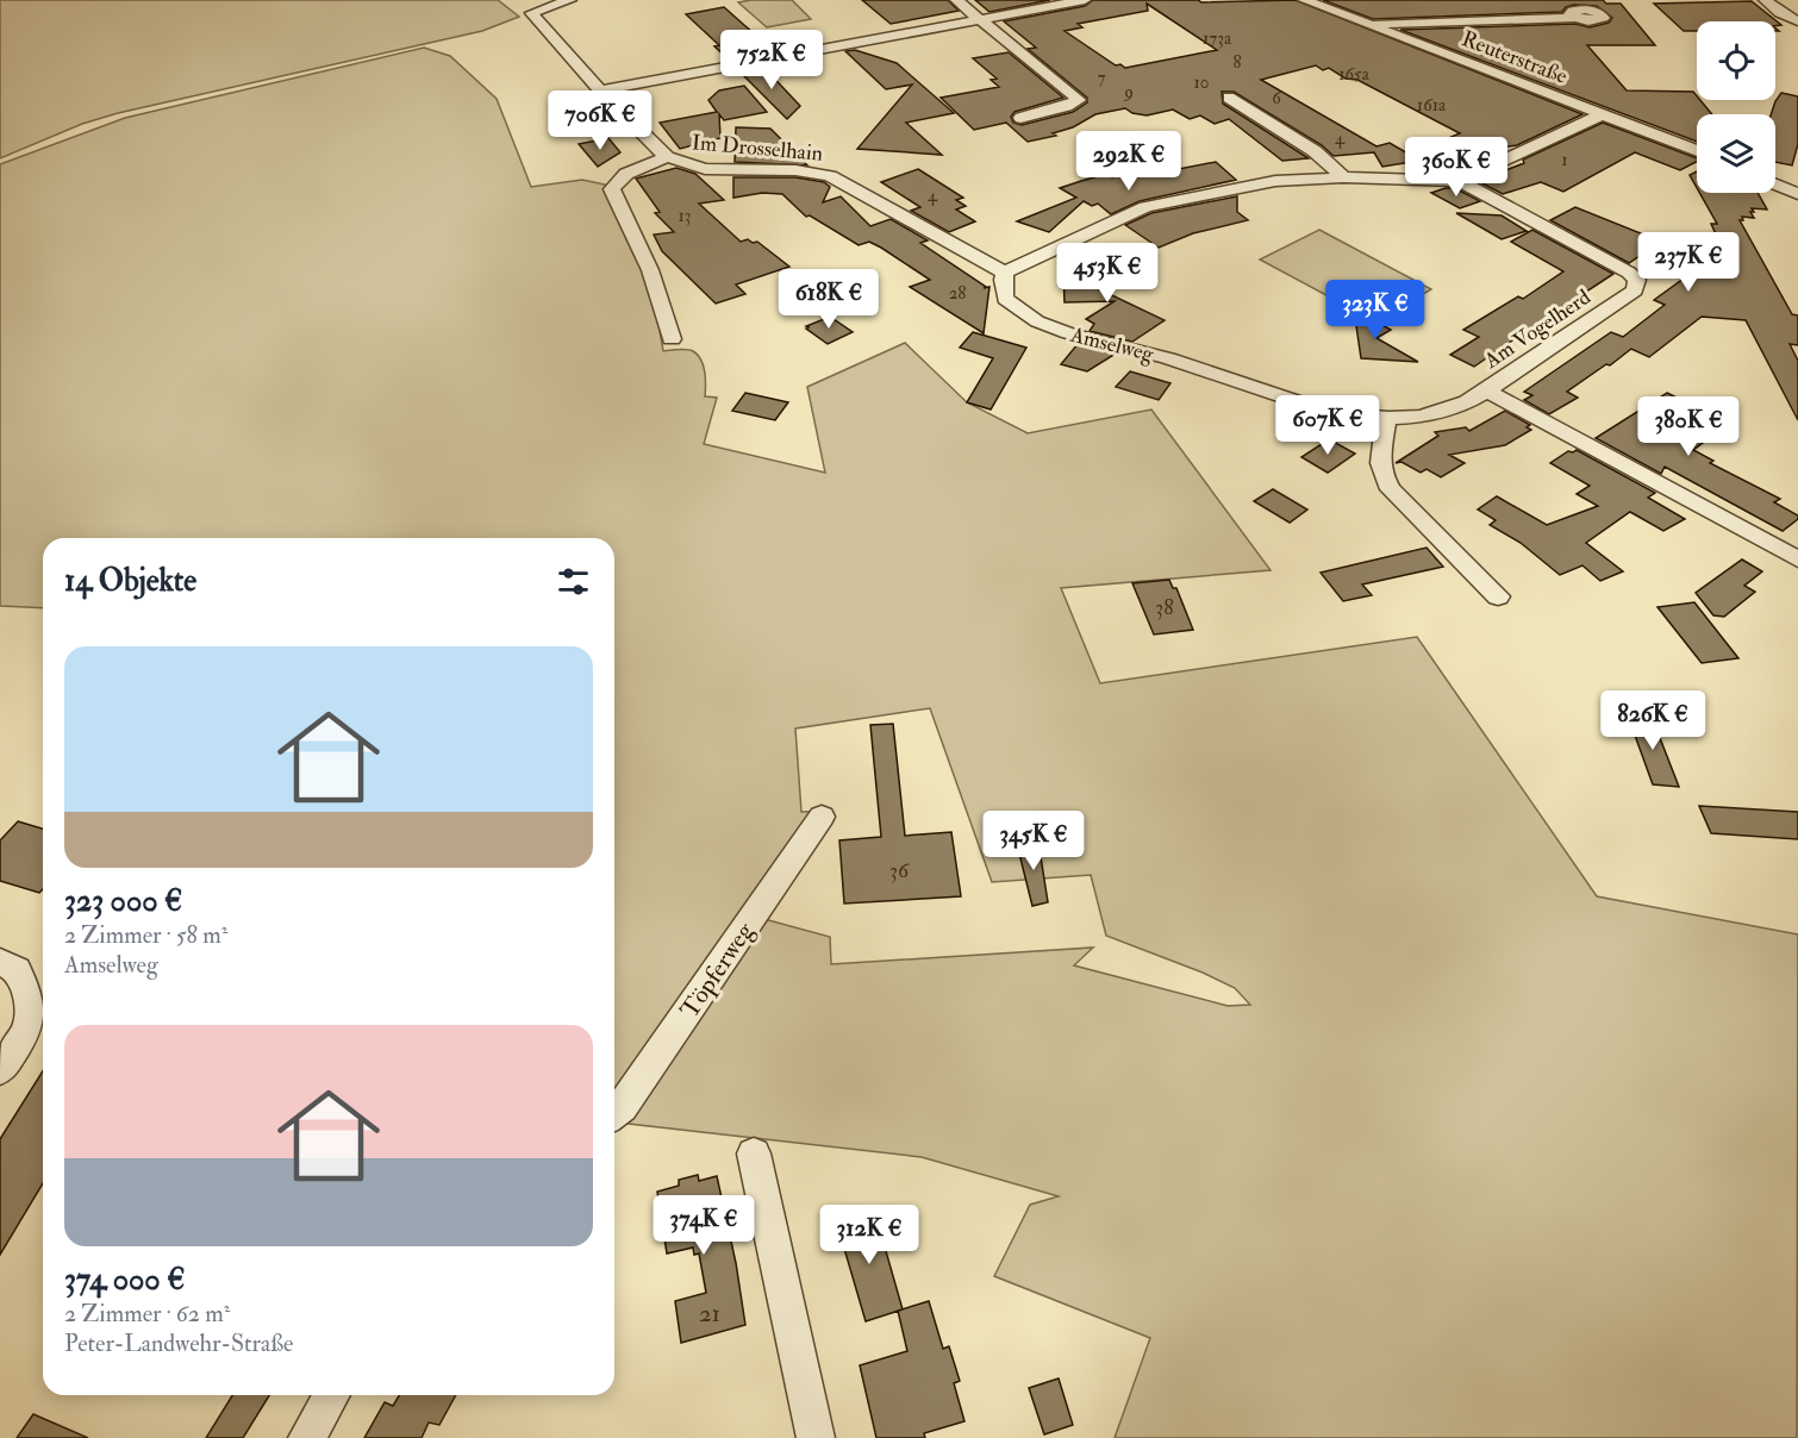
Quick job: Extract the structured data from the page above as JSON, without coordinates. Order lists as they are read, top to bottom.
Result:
{
  "streets": {
    "street": [
      "Reuterstraße",
      "Im Drosselhain",
      "Am Vogelherd",
      "Amselweg",
      "Töpferweg"
    ]
  },
  "crossings": [
    ["Im Drosselhain", "Amselweg"],
    ["Am Vogelherd", "Amselweg"]
  ],
  "house_numbers": [
    "173a",
    "8",
    "165a",
    "7",
    "10",
    "9",
    "6",
    "161a",
    "4",
    "1",
    "4",
    "13",
    "28",
    "38",
    "36",
    "21"
  ],
  "page": {
    "price": [
      "752K €",
      "706K €",
      "292K €",
      "360K €",
      "237K €",
      "453K €",
      "618K €",
      "323K €",
      "607K €",
      "380K €",
      "826K €",
      "345K €",
      "374K €",
      "312K €"
    ],
    "heading": "14 Objekte",
    "list": [
      {
        "name": "323 000 €",
        "note": "2 Zimmer · 58 m² · Amselweg"
      },
      {
        "name": "374 000 €",
        "note": "2 Zimmer · 62 m² · Peter-Landwehr-Straße"
      }
    ]
  }
}
